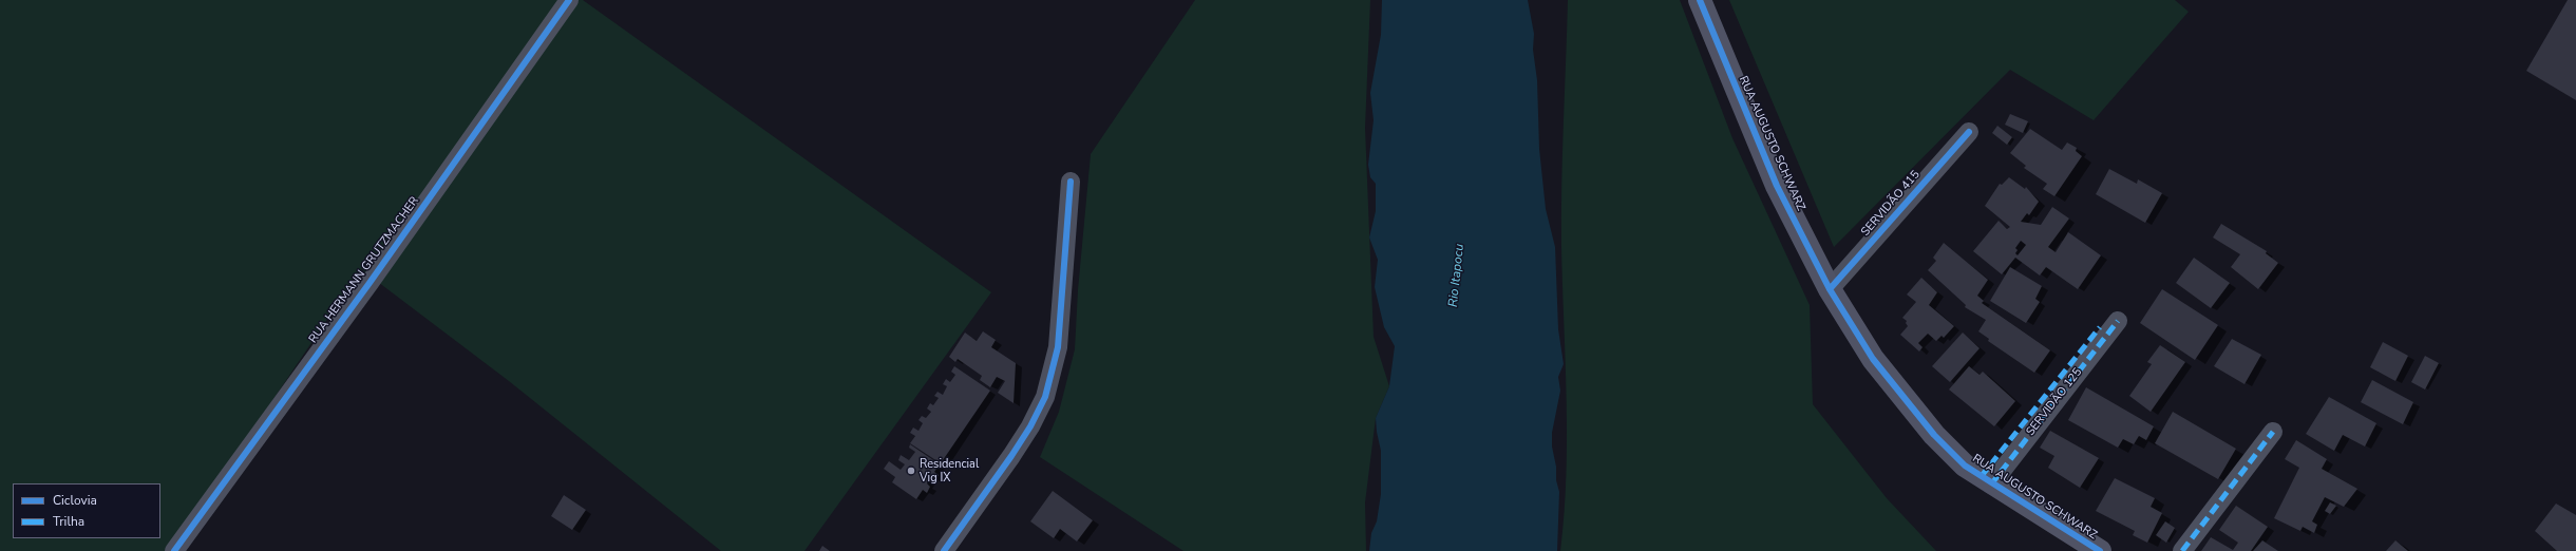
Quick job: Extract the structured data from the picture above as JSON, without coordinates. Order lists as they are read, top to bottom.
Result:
{
  "streets": {
    "main road": ["RUA AUGUSTO SCHWARZ"],
    "street": ["SERVIDÃO 415", "RUA HERMANN GRUTZMACHER", "SERVIDÃO 125"]
  },
  "crossings": [
    ["RUA AUGUSTO SCHWARZ", "SERVIDÃO 415"],
    ["RUA AUGUSTO SCHWARZ", "SERVIDÃO 125"]
  ],
  "water": ["Rio Itapocu"],
  "places": ["Residencial Vig IX"],
  "legend": ["Ciclovia", "Trilha"]
}
